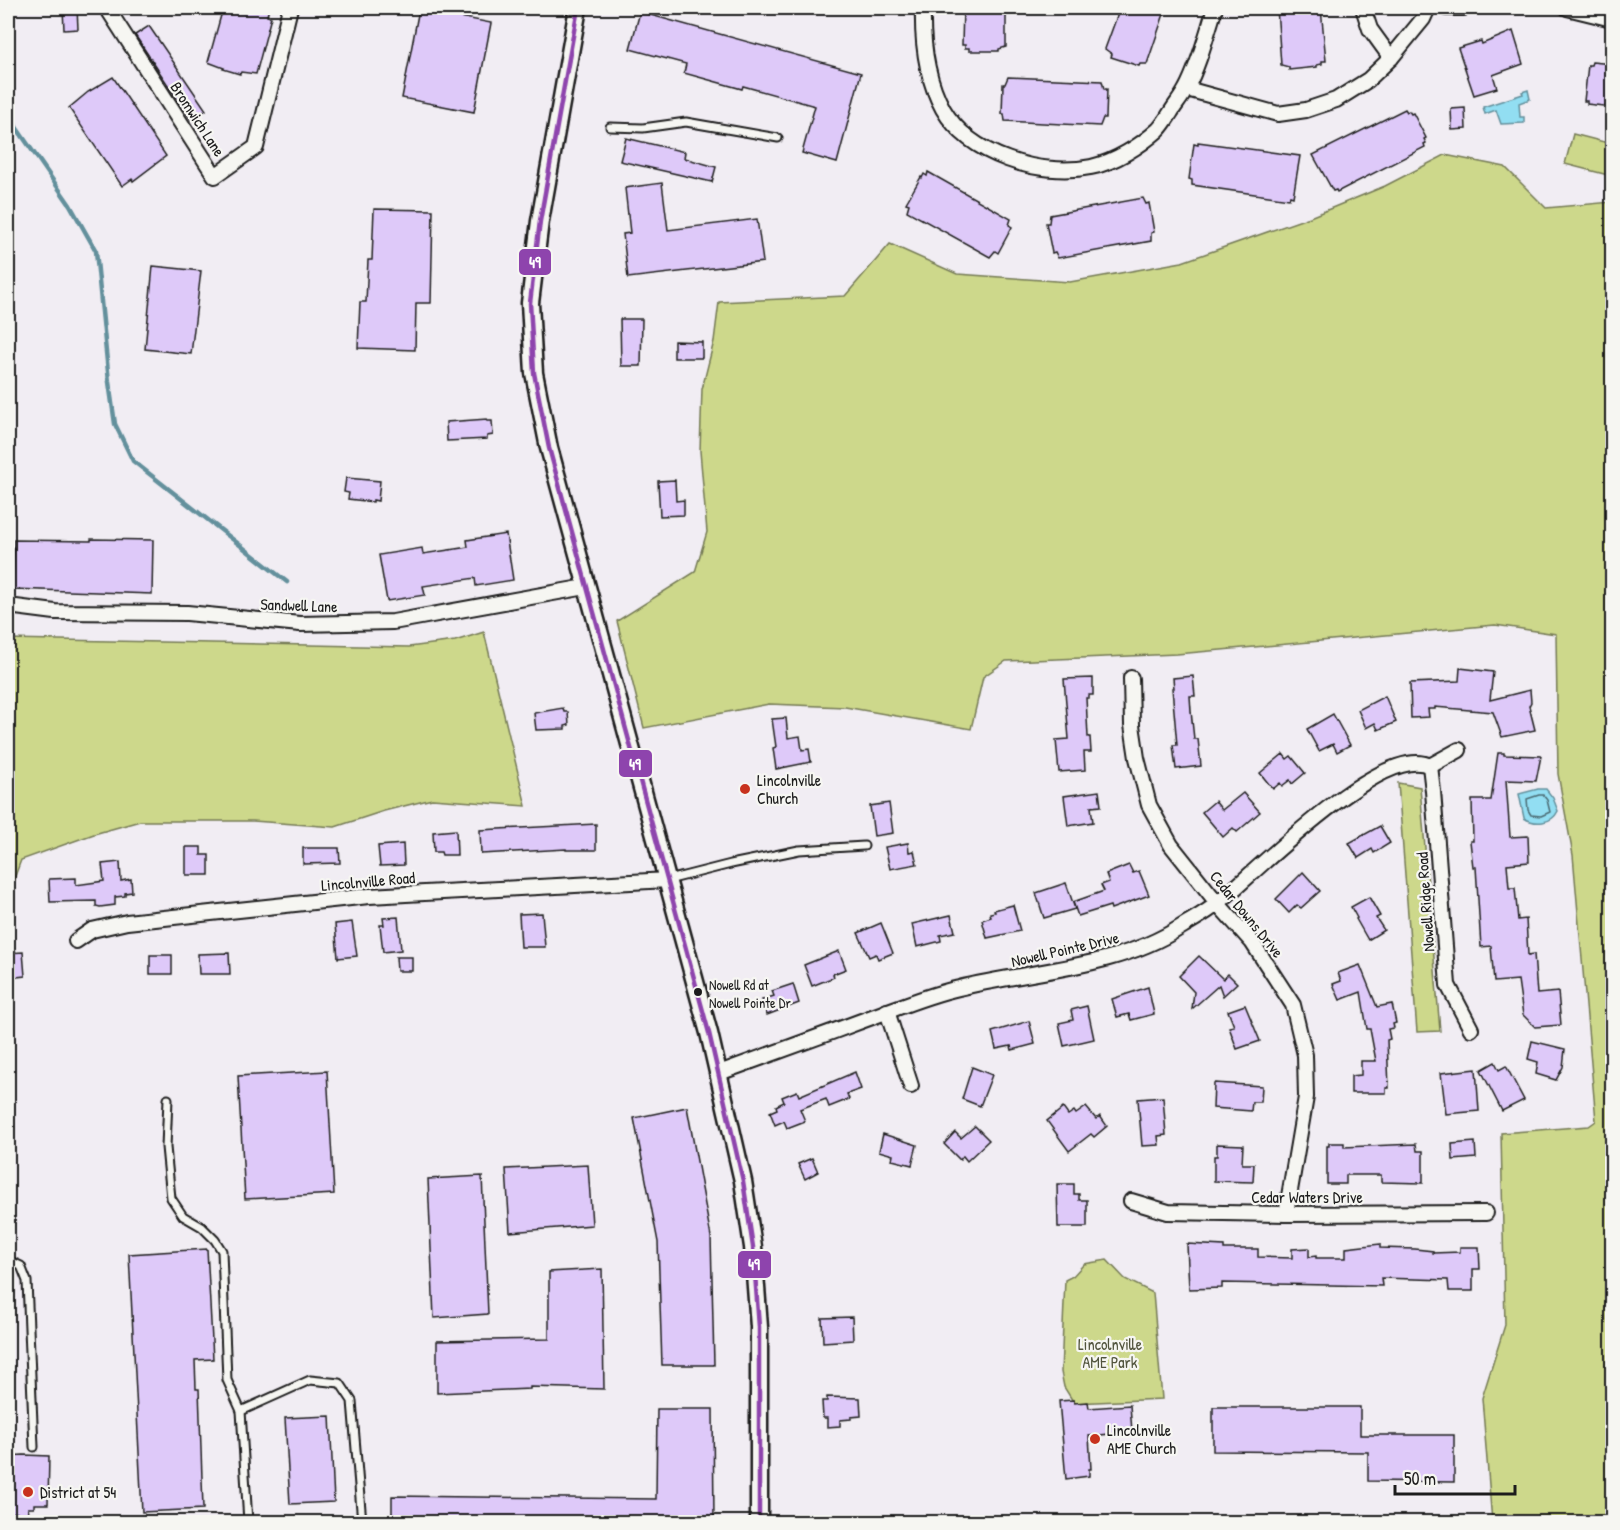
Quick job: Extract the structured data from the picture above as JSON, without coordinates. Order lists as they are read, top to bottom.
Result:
{
  "streets": {
    "street": [
      "Bromwich Lane",
      "Sandwell Lane",
      "Lincolnville Road",
      "Nowell Ridge Road",
      "Cedar Downs Drive",
      "Nowell Pointe Drive",
      "Cedar Waters Drive"
    ]
  },
  "crossings": [
    ["Nowell Ridge Road", "Nowell Pointe Drive"],
    ["Cedar Downs Drive", "Nowell Pointe Drive"],
    ["Cedar Downs Drive", "Cedar Waters Drive"]
  ],
  "parks": ["Lincolnville AME Park"],
  "places": [
    "Lincolnville Church",
    "Nowell Rd at Nowell Pointe Dr",
    "Lincolnville AME Church",
    "District at 54"
  ],
  "lines": ["transit line 49"],
  "scale_bar": "50 m"
}
